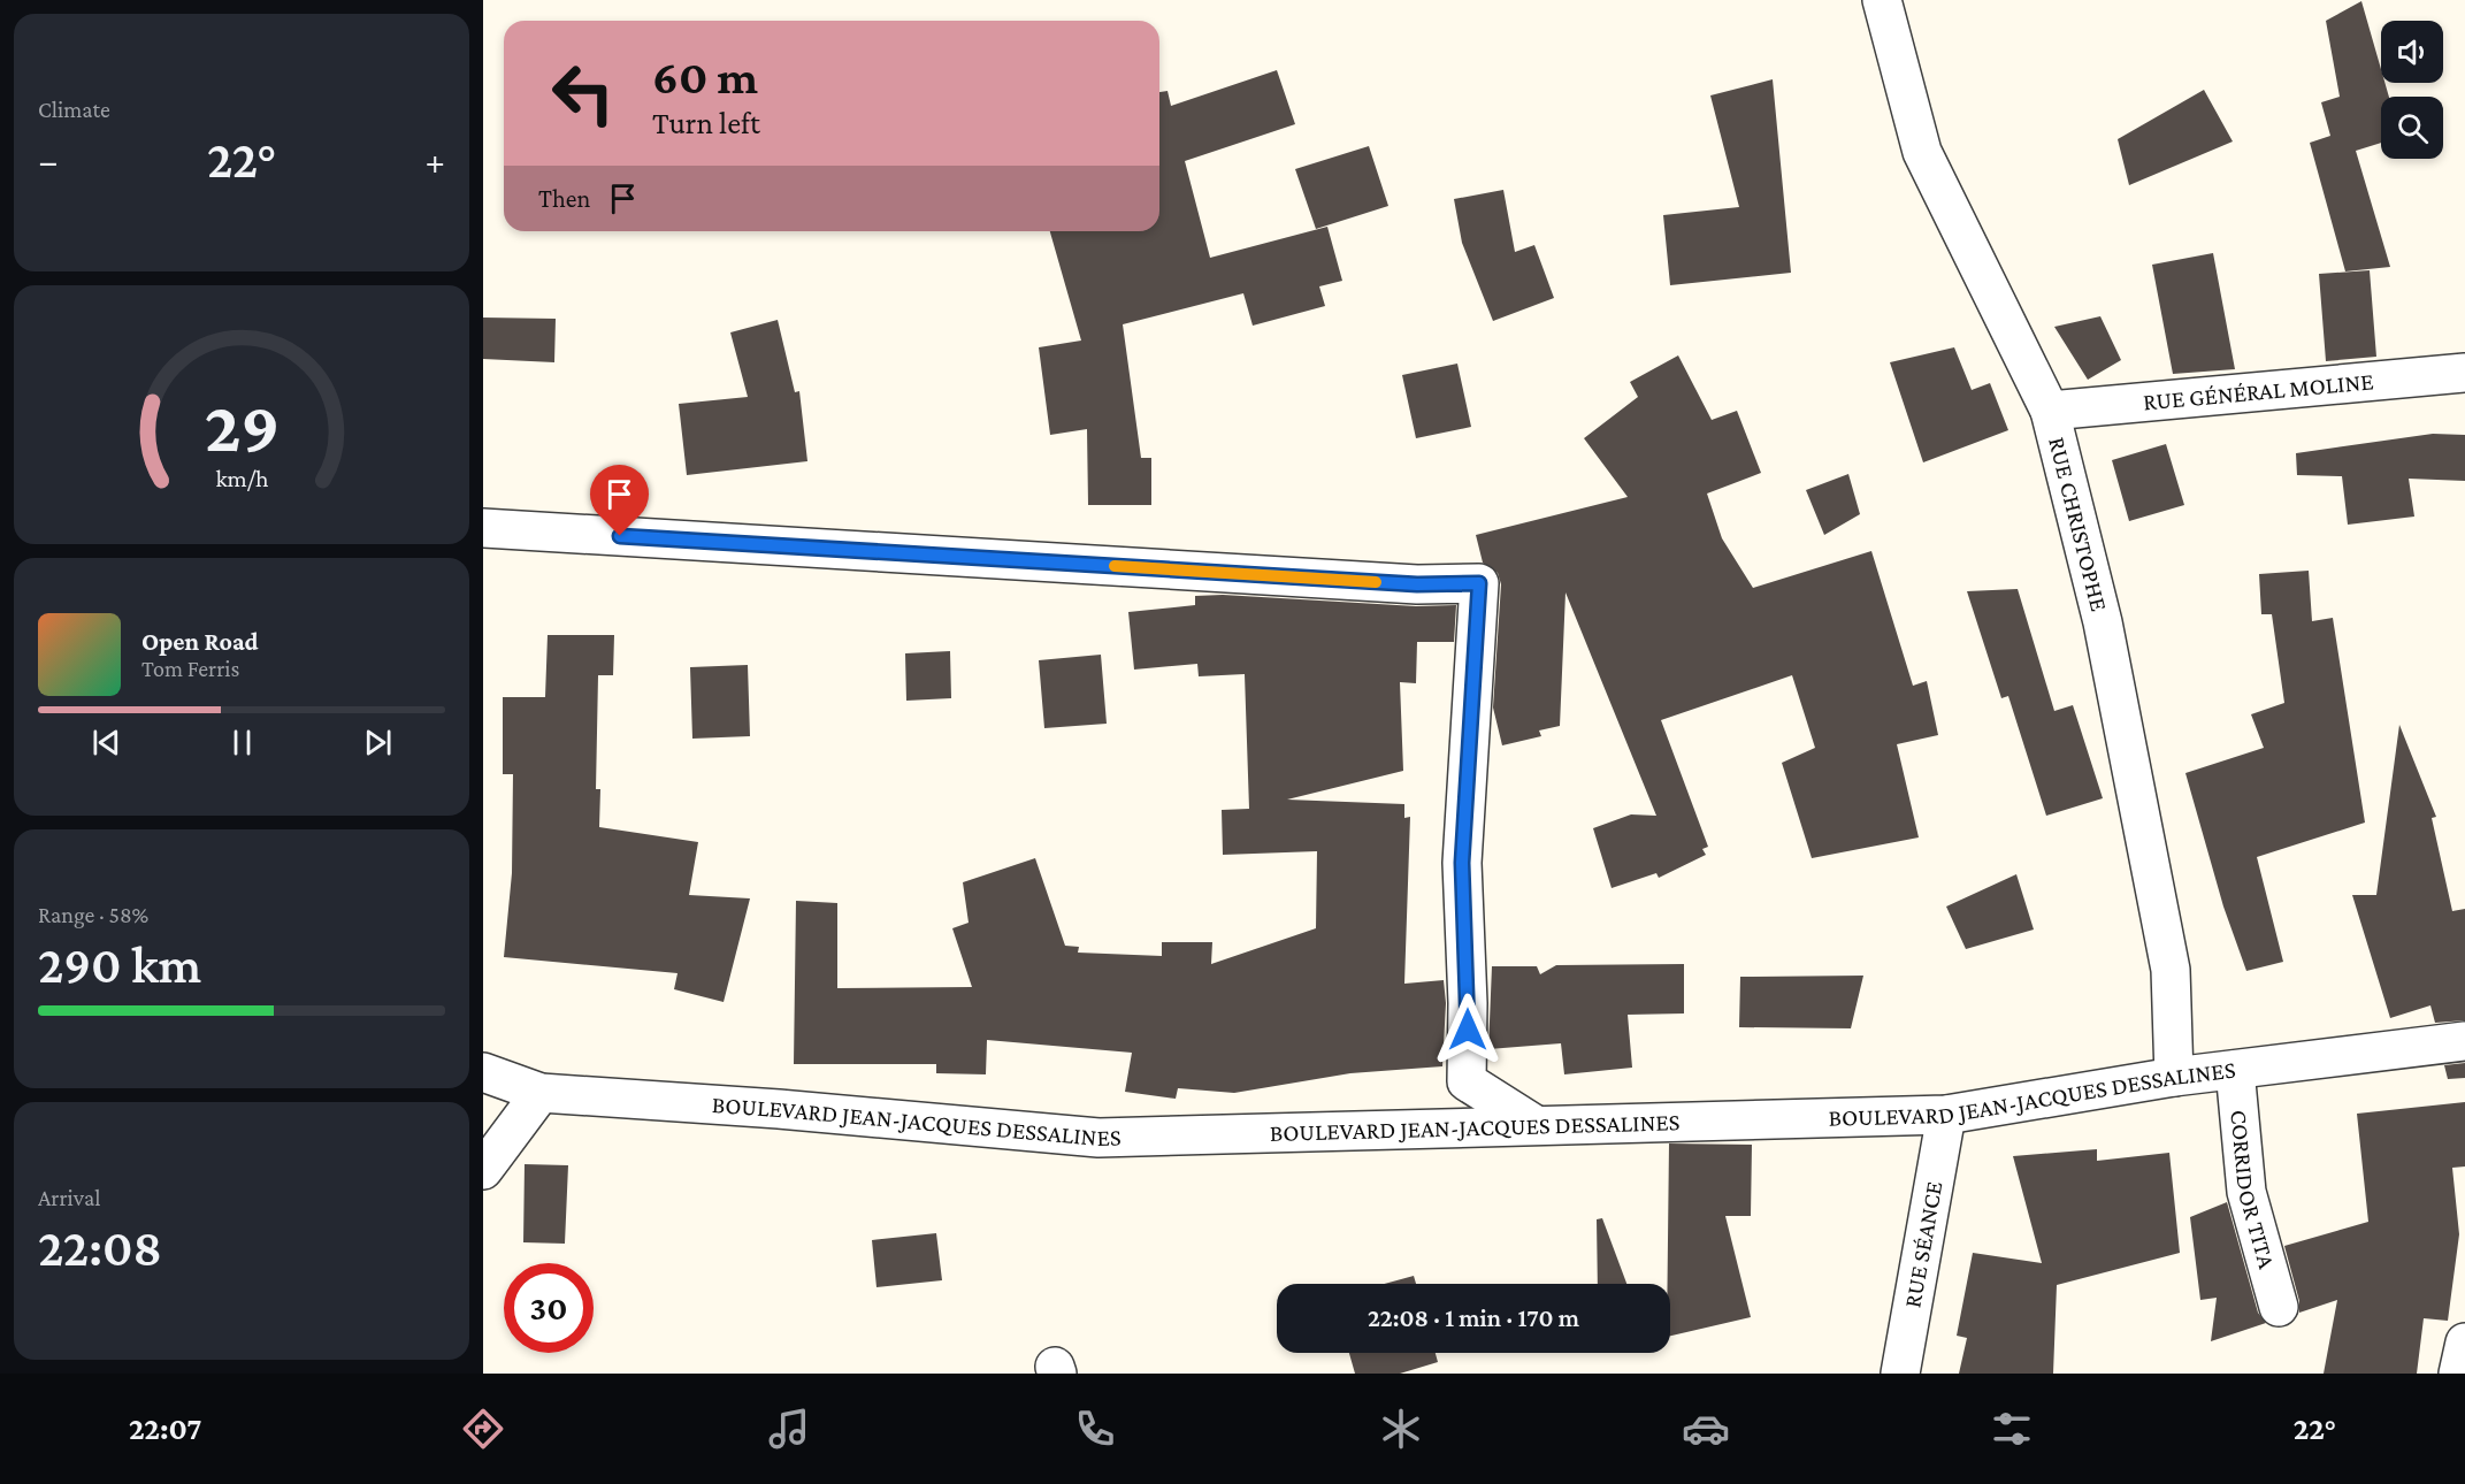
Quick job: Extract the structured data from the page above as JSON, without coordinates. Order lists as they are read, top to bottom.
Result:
{
  "streets": {
    "street": [
      "RUE GÉNÉRAL MOLINE",
      "RUE CHRISTOPHE",
      "BOULEVARD JEAN-JACQUES DESSALINES",
      "CORRIDOR TITA",
      "RUE SÉANCE"
    ]
  },
  "crossings": [
    ["RUE GÉNÉRAL MOLINE", "RUE CHRISTOPHE"],
    ["RUE CHRISTOPHE", "BOULEVARD JEAN-JACQUES DESSALINES"],
    ["BOULEVARD JEAN-JACQUES DESSALINES", "CORRIDOR TITA"],
    ["BOULEVARD JEAN-JACQUES DESSALINES", "RUE SÉANCE"]
  ],
  "page": {
    "tile": [
      "Climate",
      ["Range · 58%", "290 km"],
      ["Arrival", "22:08"]
    ],
    "turn": ["60 m", "Turn left"],
    "heat": ["−", "22°", "+"],
    "then": "Then",
    "song": ["Open Road", "Tom Ferris"],
    "limit": "30",
    "trip": "22:08 · 1 min · 170 m",
    "tabs": ["22:07", "22°"],
    "gauge": ["29", "km/h"]
  }
}
